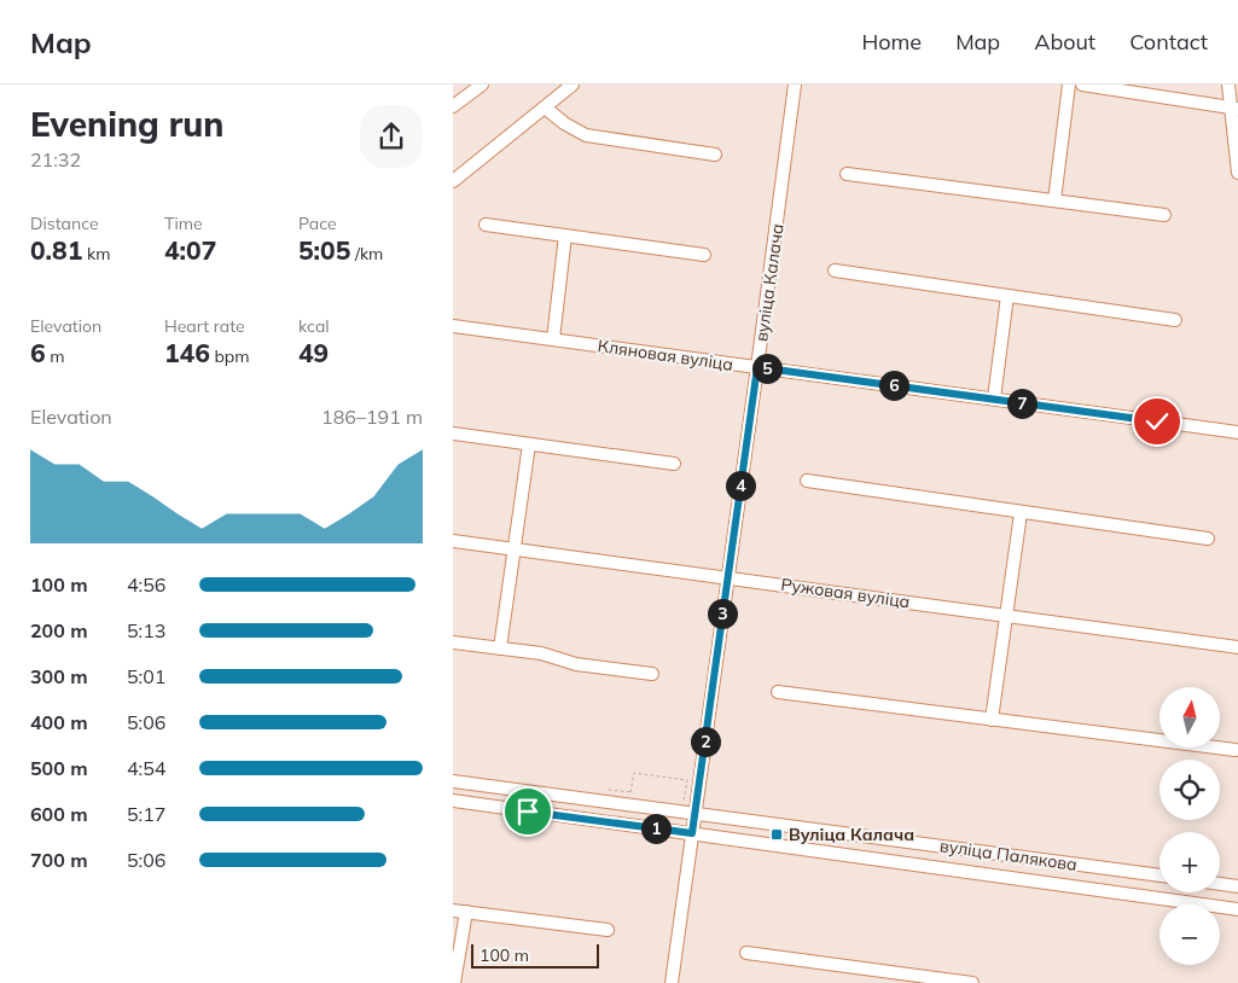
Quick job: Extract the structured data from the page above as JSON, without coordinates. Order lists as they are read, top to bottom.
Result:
{
  "streets": {
    "street": [
      "вуліца Калача",
      "Кляновая вуліца",
      "Ружовая вуліца",
      "вуліца Палякова"
    ]
  },
  "crossings": [
    ["вуліца Калача", "Кляновая вуліца"],
    ["вуліца Калача", "Ружовая вуліца"],
    ["вуліца Калача", "вуліца Палякова"]
  ],
  "places": {
    "transit": ["Вуліца Калача"]
  },
  "scale_bar": "100 m",
  "north": "top",
  "page": {
    "header": "Map",
    "nav": [
      "Home",
      "Map",
      "About",
      "Contact"
    ],
    "heading": ["Evening run", "21:32"],
    "stats": [
      ["Distance", "0.81 km"],
      ["Time", "4:07"],
      ["Pace", "5:05 /km"],
      ["Elevation", "6 m"],
      ["Heart rate", "146 bpm"],
      ["kcal", "49"]
    ],
    "pins": [
      "5",
      "6",
      "7",
      "4",
      "3",
      "2",
      "1"
    ],
    "chart": ["Elevation", "186–191 m"],
    "list": [
      {
        "name": "100 m",
        "note": "4:56"
      },
      {
        "name": "200 m",
        "note": "5:13"
      },
      {
        "name": "300 m",
        "note": "5:01"
      },
      {
        "name": "400 m",
        "note": "5:06"
      },
      {
        "name": "500 m",
        "note": "4:54"
      },
      {
        "name": "600 m",
        "note": "5:17"
      },
      {
        "name": "700 m",
        "note": "5:06"
      }
    ],
    "map_buttons": ["+", "−"],
    "scale": "100 m"
  }
}
